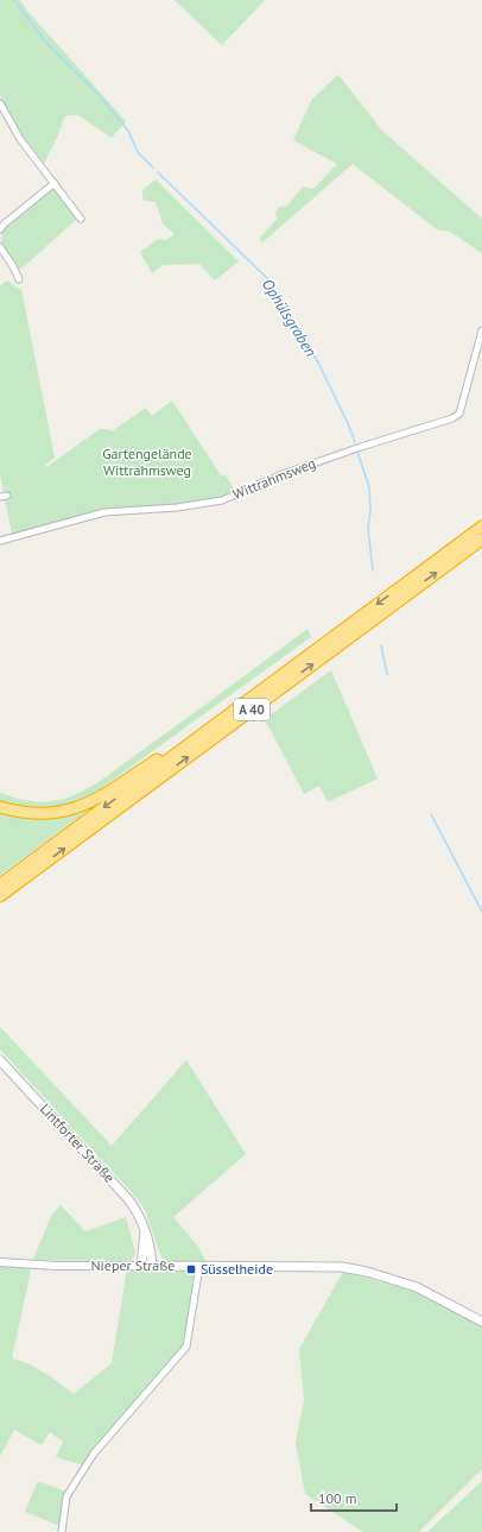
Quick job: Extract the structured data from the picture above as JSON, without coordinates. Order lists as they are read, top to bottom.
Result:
{
  "streets": {
    "highway": ["A 40"],
    "main road": ["Lintforter Straße", "Nieper Straße"],
    "street": ["Wittrahmsweg"]
  },
  "crossings": [
    ["Lintforter Straße", "Nieper Straße"]
  ],
  "water": ["Ophülsgraben"],
  "parks": ["Gartengelände Wittrahmsweg"],
  "places": {
    "transit": ["Süsselheide"]
  },
  "scale_bar": "100 m"
}
